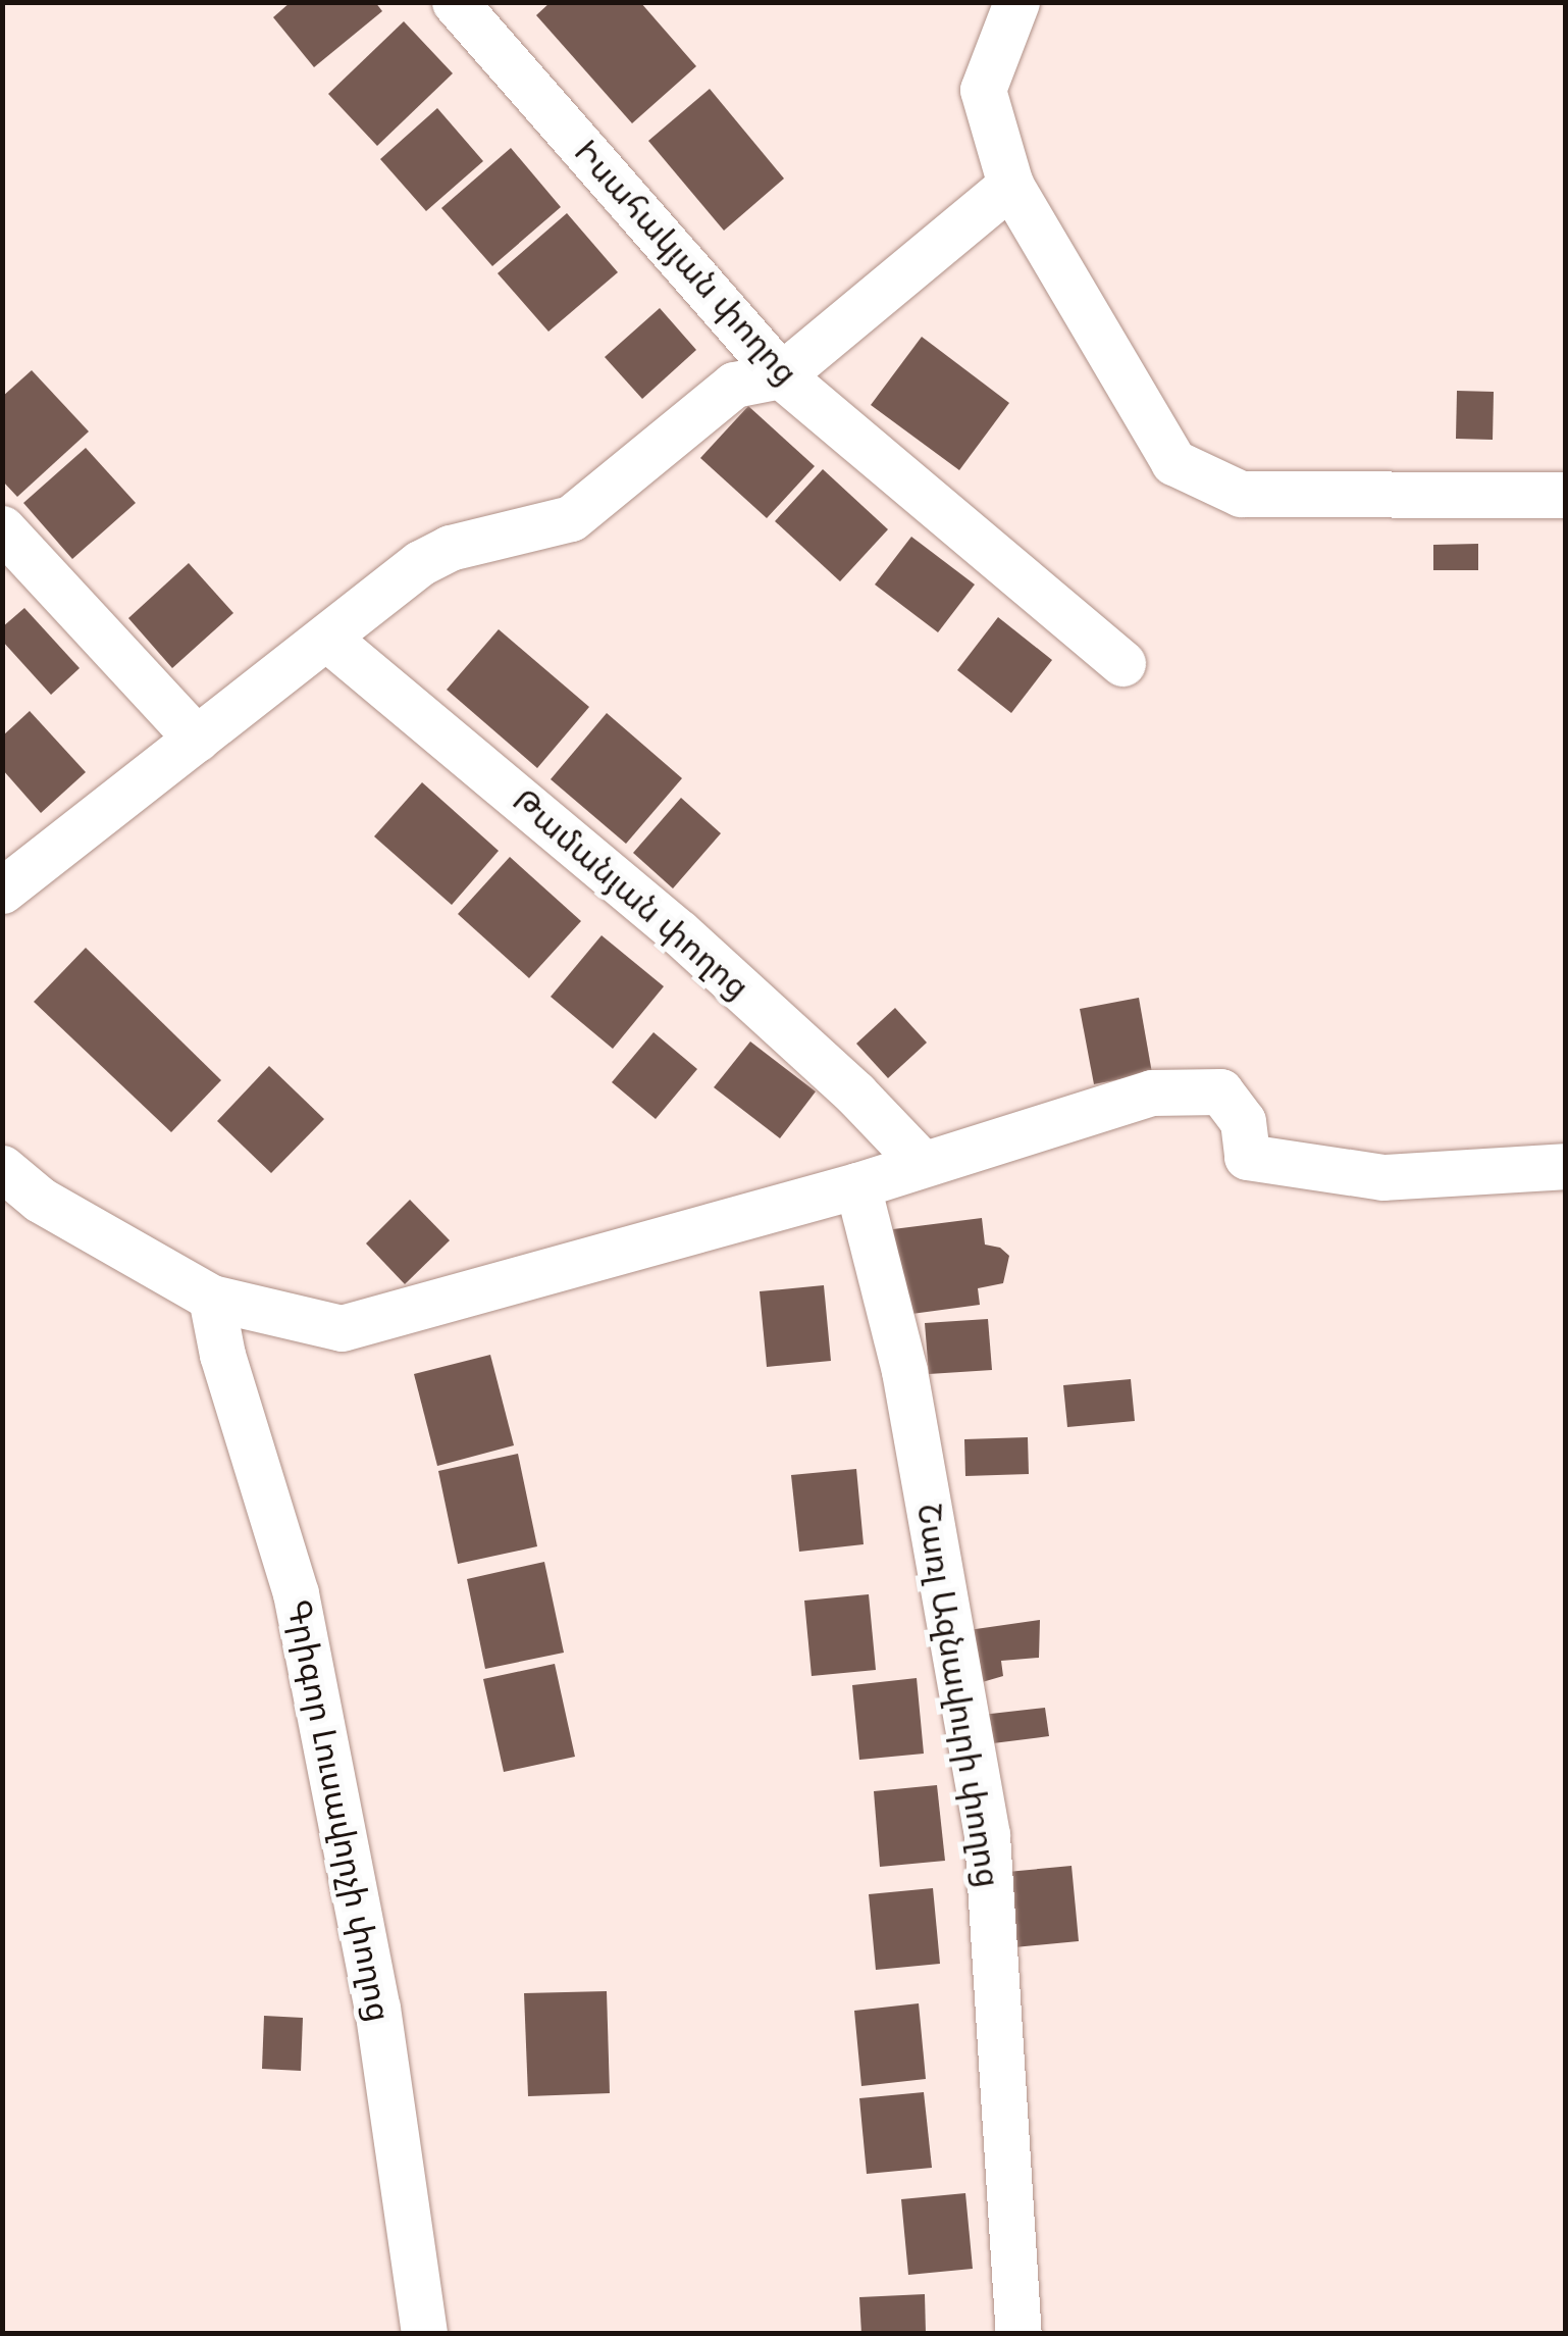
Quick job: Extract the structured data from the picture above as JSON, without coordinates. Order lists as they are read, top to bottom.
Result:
{
  "streets": {
    "street": [
      "Իսահակյան փողոց",
      "Թամանյան փողոց",
      "Շառլ Ազնավուրի փողոց",
      "Գրիգոր Լուսավորչի փողոց"
    ]
  }
}
